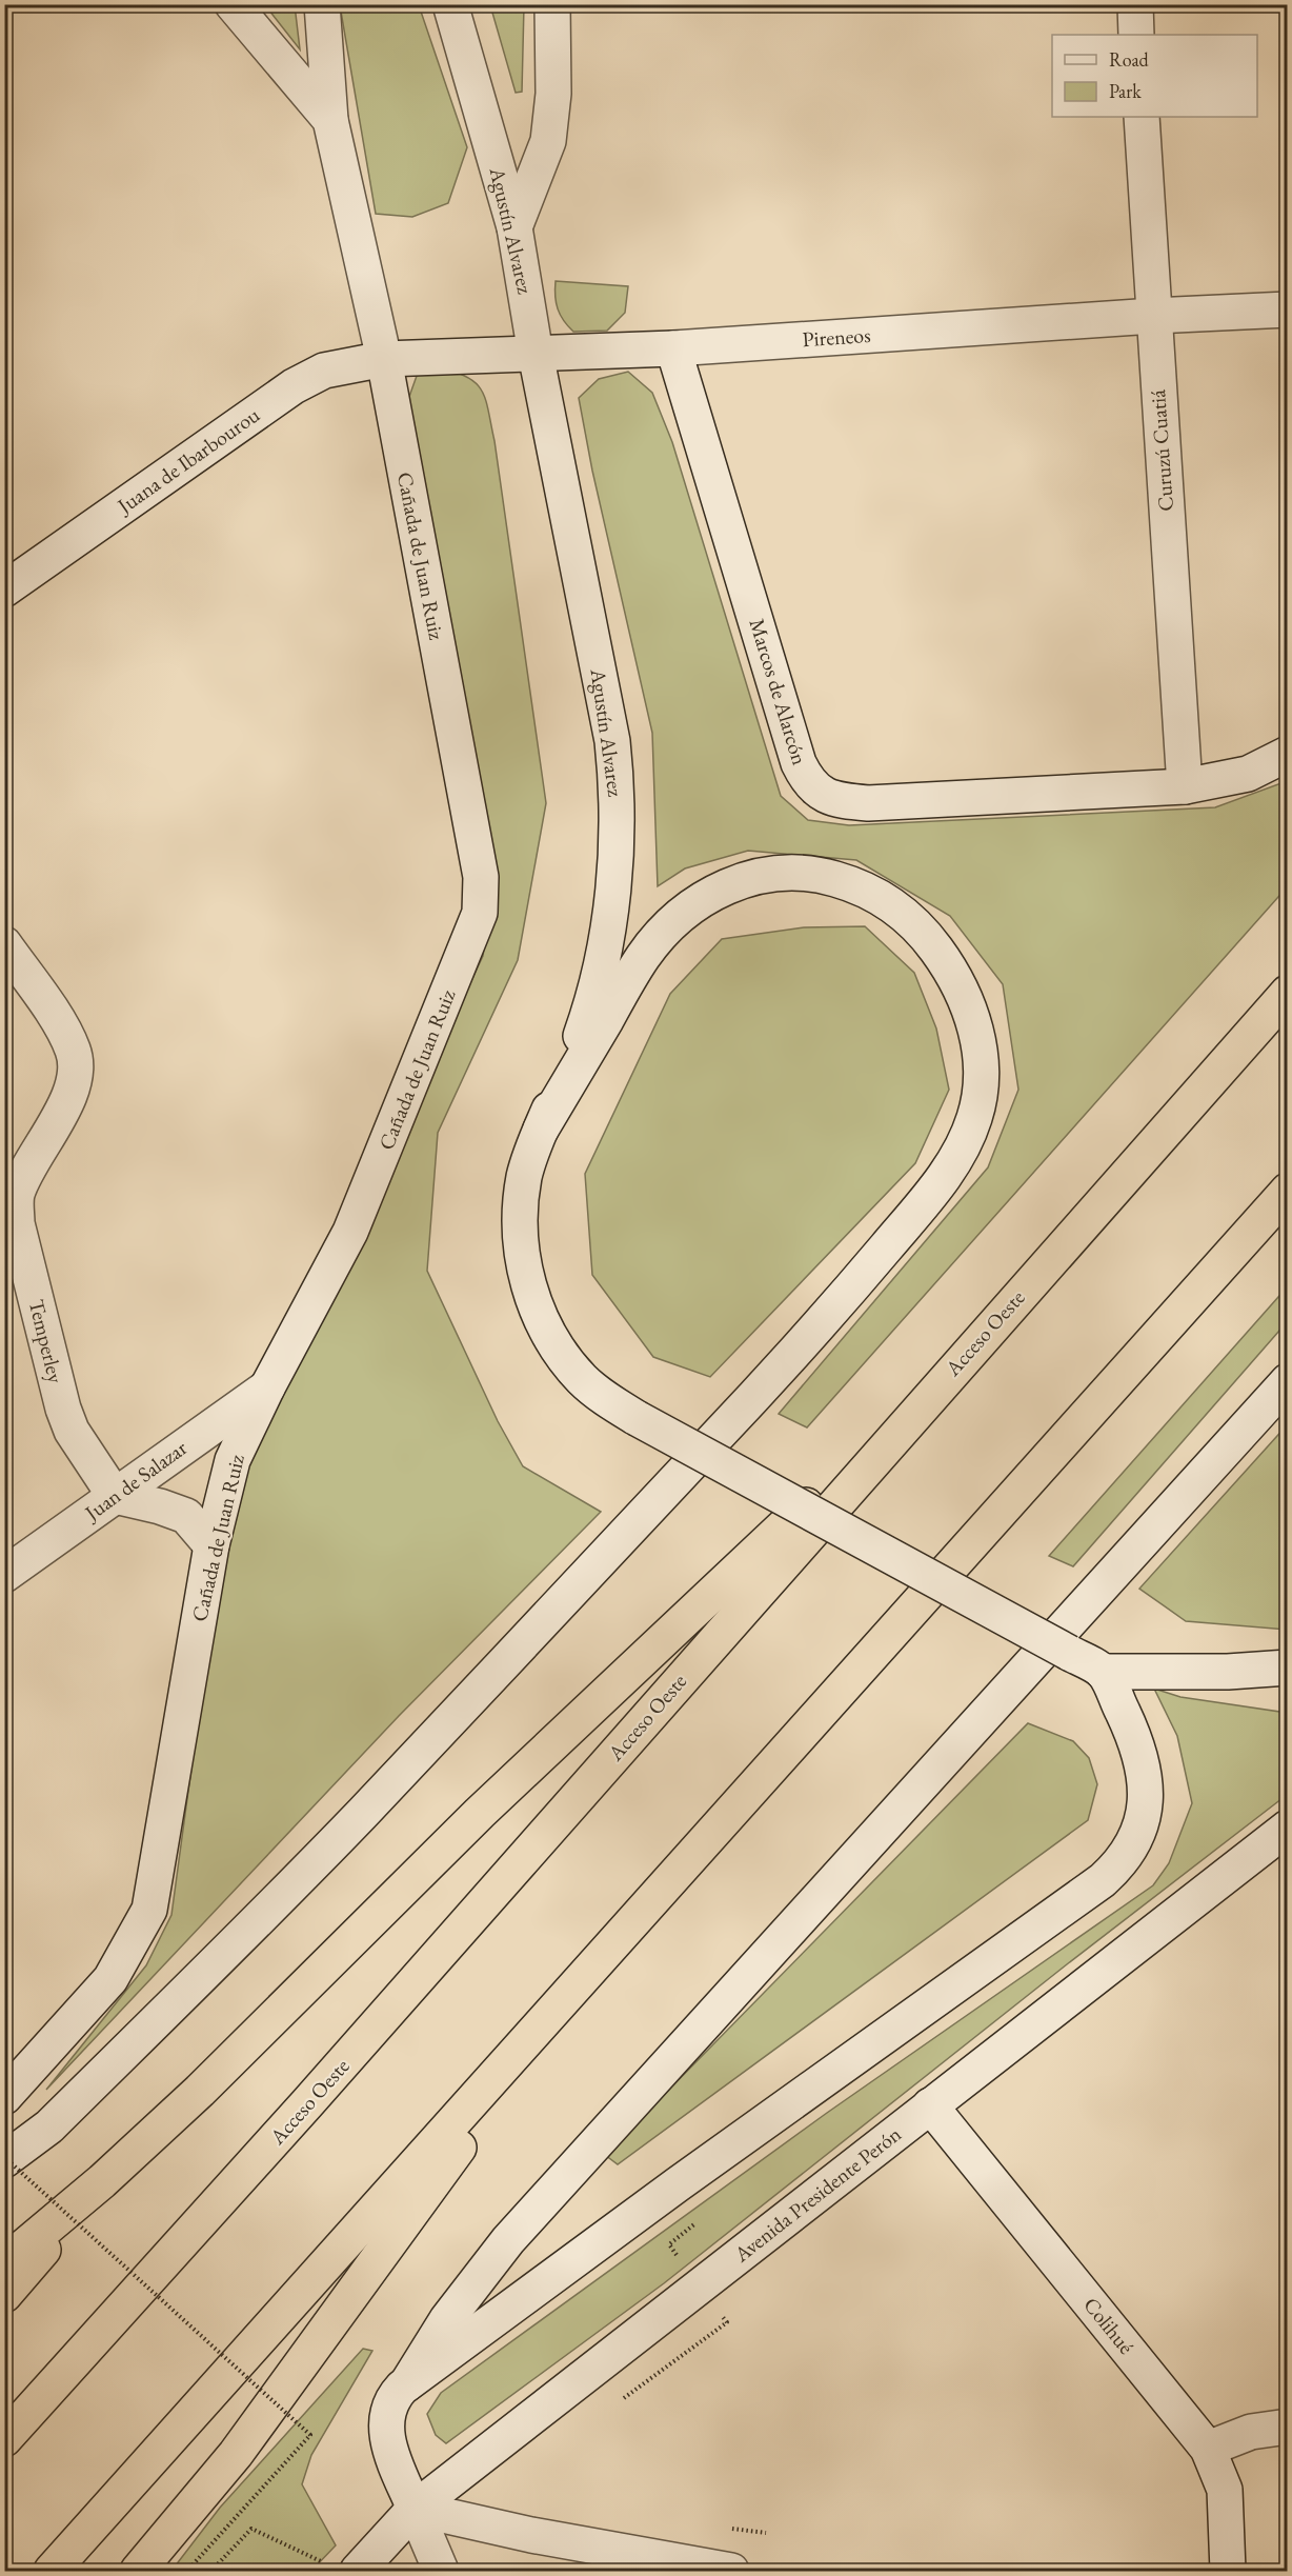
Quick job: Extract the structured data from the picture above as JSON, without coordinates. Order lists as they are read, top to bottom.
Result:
{
  "streets": {
    "highway": ["Acceso Oeste"],
    "street": [
      "Agustín Alvarez",
      "Pireneos",
      "Curuzú Cuatiá",
      "Juana de Ibarbourou",
      "Cañada de Juan Ruiz",
      "Marcos de Alarcón",
      "Temperley",
      "Juan de Salazar",
      "Avenida Presidente Perón",
      "Colihué"
    ]
  },
  "crossings": [
    ["Agustín Alvarez", "Pireneos"],
    ["Pireneos", "Curuzú Cuatiá"],
    ["Pireneos", "Juana de Ibarbourou"],
    ["Pireneos", "Cañada de Juan Ruiz"],
    ["Pireneos", "Marcos de Alarcón"],
    ["Curuzú Cuatiá", "Marcos de Alarcón"],
    ["Juana de Ibarbourou", "Cañada de Juan Ruiz"],
    ["Cañada de Juan Ruiz", "Juan de Salazar"],
    ["Temperley", "Juan de Salazar"],
    ["Avenida Presidente Perón", "Colihué"]
  ],
  "legend": ["Road", "Park"]
}
